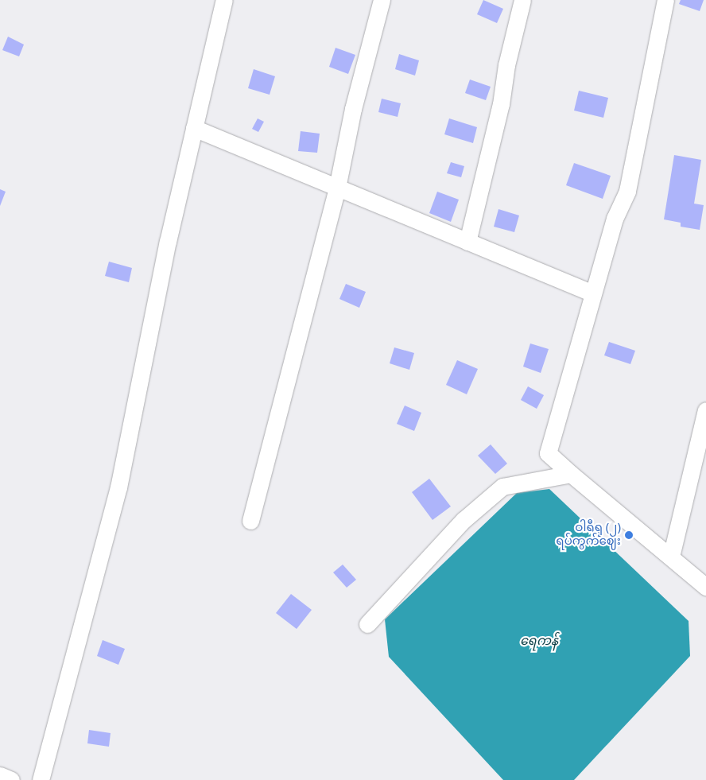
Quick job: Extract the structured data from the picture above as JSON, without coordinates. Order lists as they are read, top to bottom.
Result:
{
  "water": ["ရေကန်"],
  "places": ["ဝါရီရူ (၂) ရပ်ကွက်ဈေး"]
}
